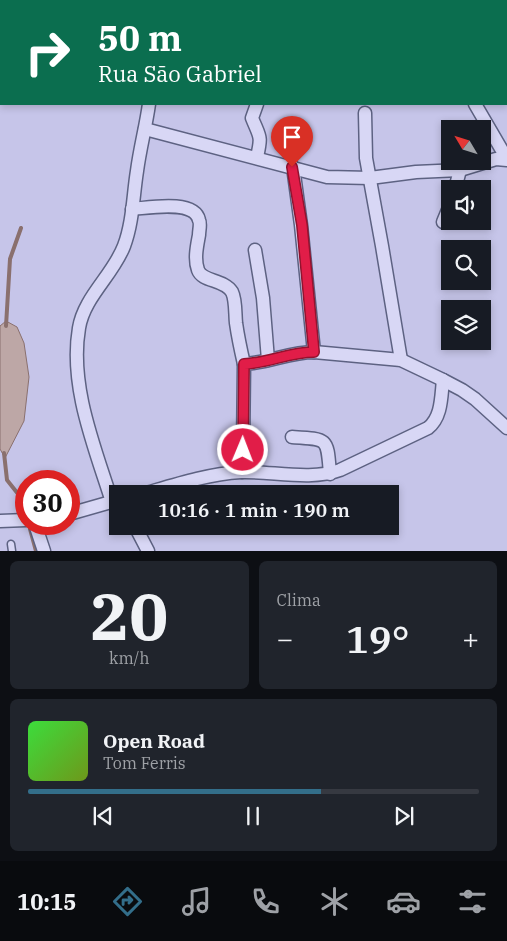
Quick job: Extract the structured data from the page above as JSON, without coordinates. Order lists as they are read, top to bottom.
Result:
{
  "north": "top left",
  "page": {
    "turn": ["50 m", "Rua São Gabriel"],
    "limit": "30",
    "trip": "10:16 · 1 min · 190 m",
    "tile": [
      ["20", "km/h"],
      "Clima"
    ],
    "heat": ["−", "19°", "+"],
    "song": ["Open Road", "Tom Ferris"],
    "tabs": "10:15"
  }
}
